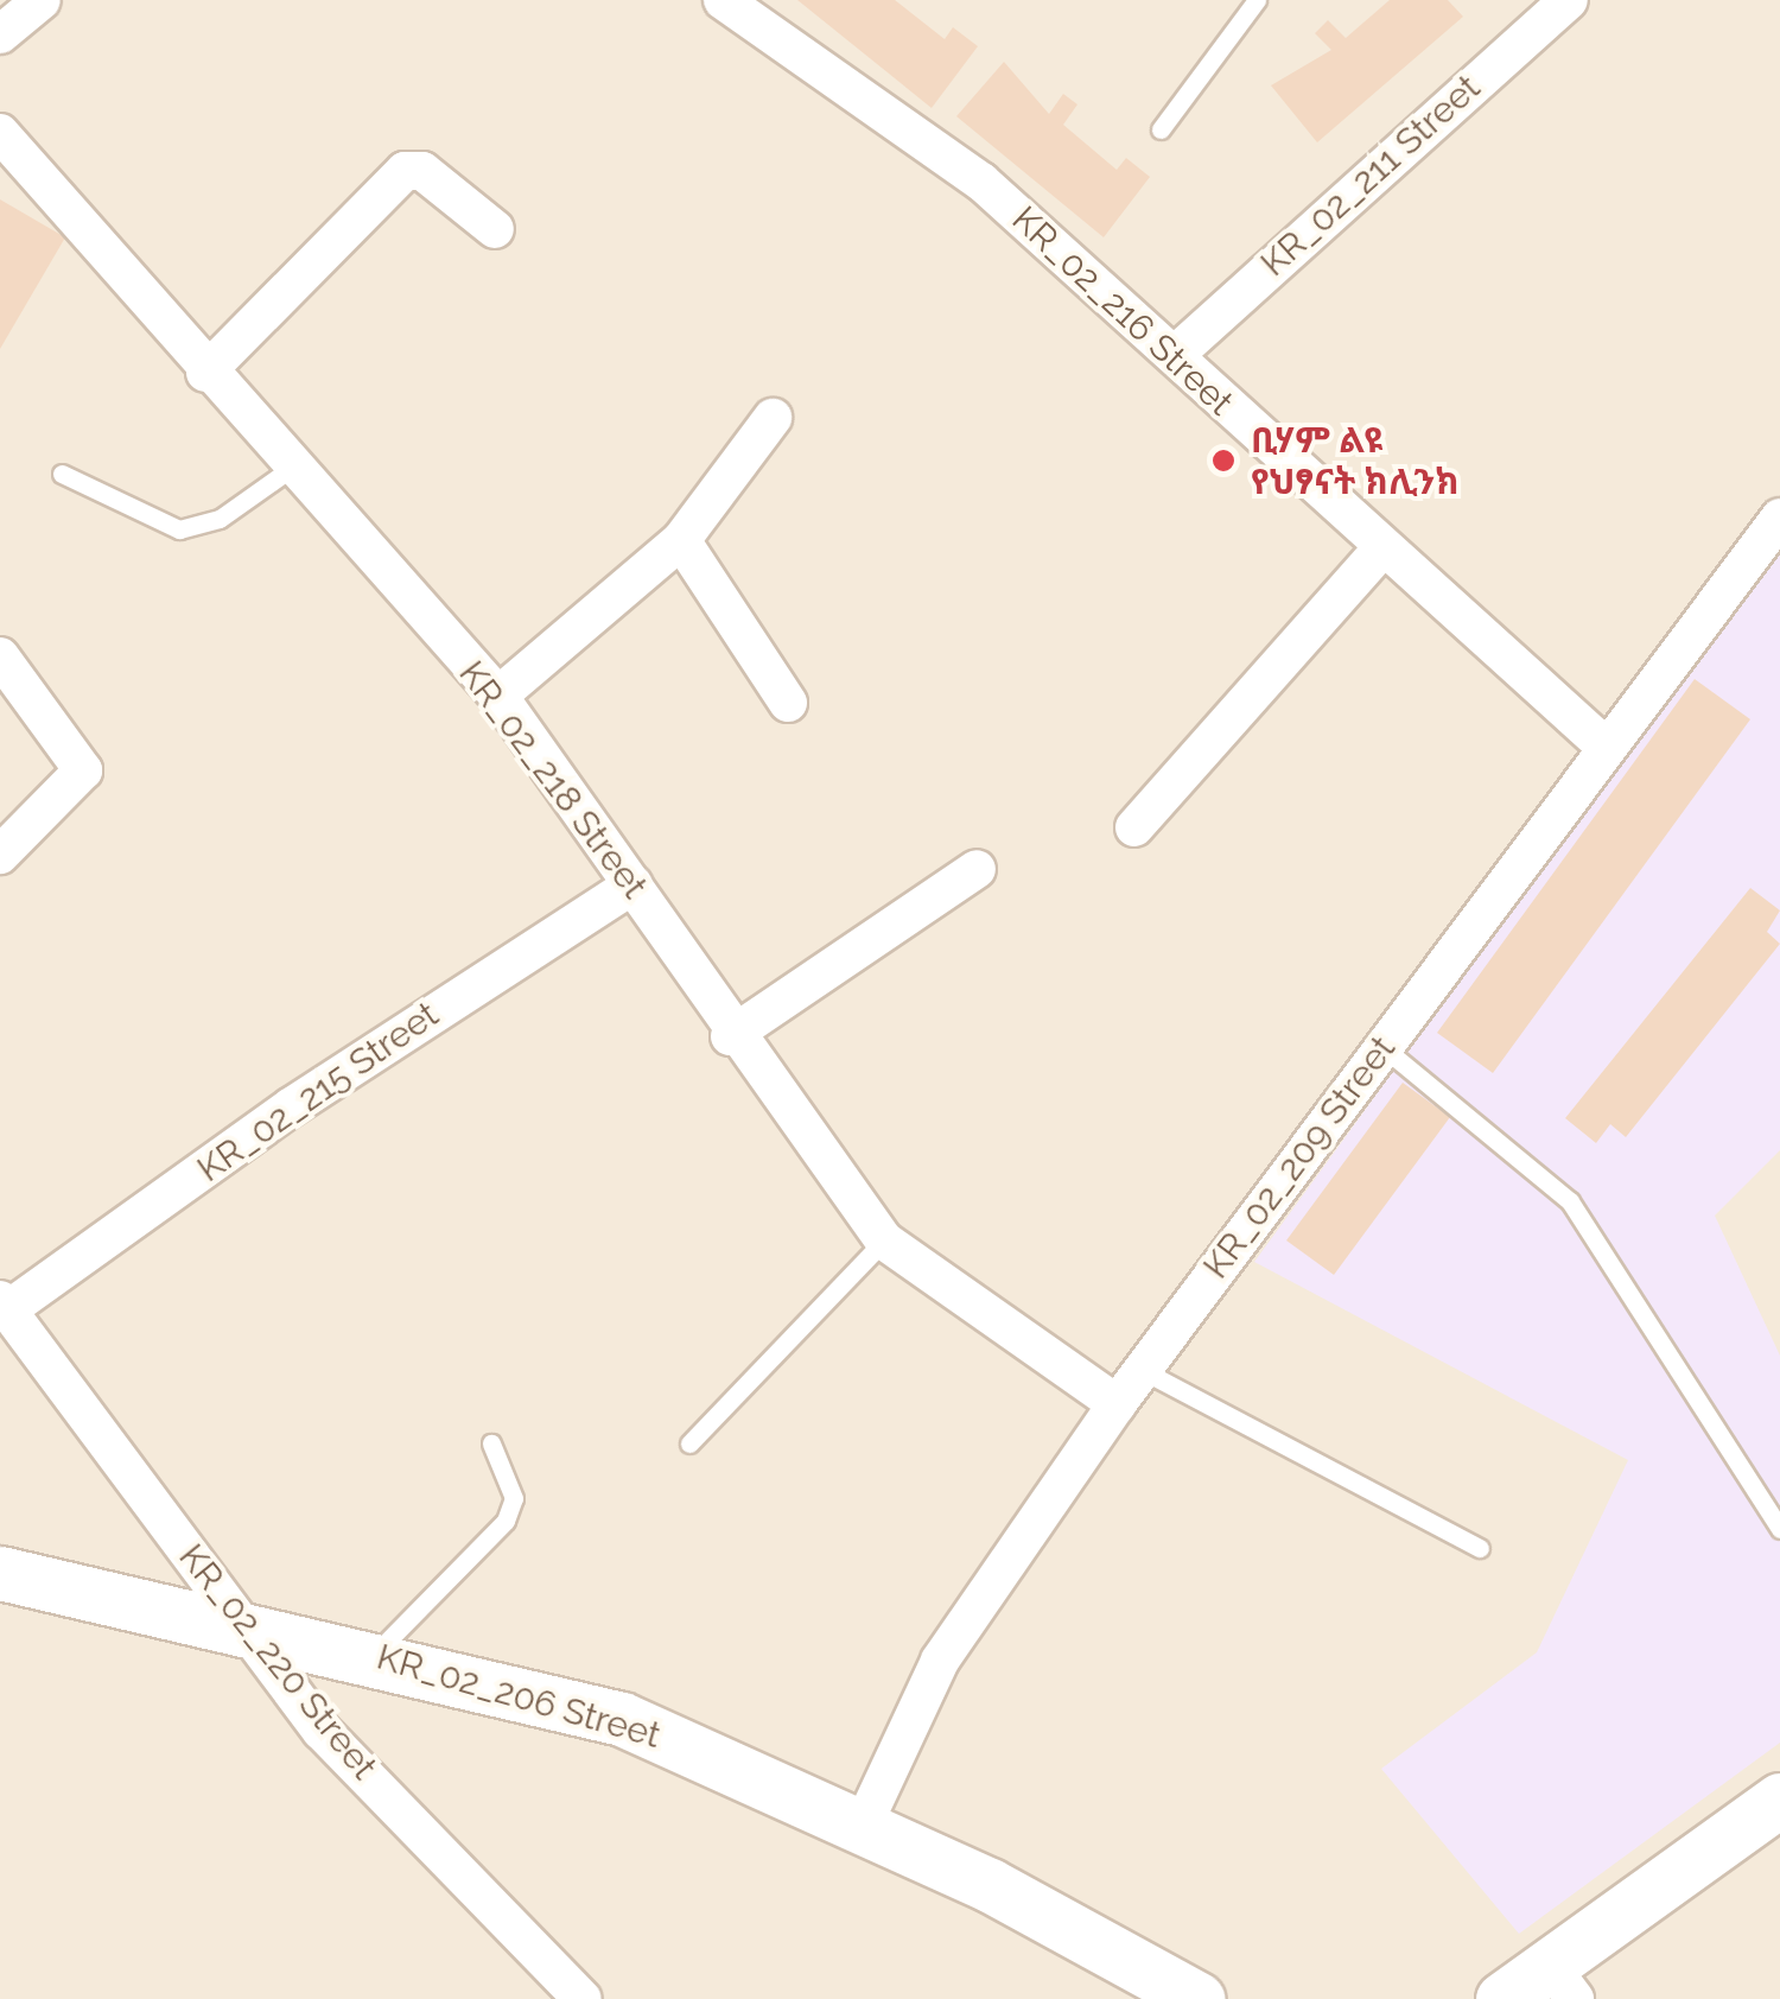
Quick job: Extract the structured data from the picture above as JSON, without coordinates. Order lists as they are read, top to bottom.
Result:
{
  "streets": {
    "street": [
      "KR_02_211 Street",
      "KR_02_216 Street",
      "KR_02_218 Street",
      "KR_02_215 Street",
      "KR_02_209 Street",
      "KR_02_220 Street",
      "KR_02_206 Street"
    ]
  },
  "crossings": [
    ["KR_02_211 Street", "KR_02_216 Street"],
    ["KR_02_216 Street", "KR_02_209 Street"],
    ["KR_02_218 Street", "KR_02_215 Street"],
    ["KR_02_218 Street", "KR_02_209 Street"],
    ["KR_02_215 Street", "KR_02_220 Street"],
    ["KR_02_209 Street", "KR_02_206 Street"],
    ["KR_02_220 Street", "KR_02_206 Street"]
  ],
  "places": ["ቢሃም ልዩ የህፃናት ክሊንክ"]
}
